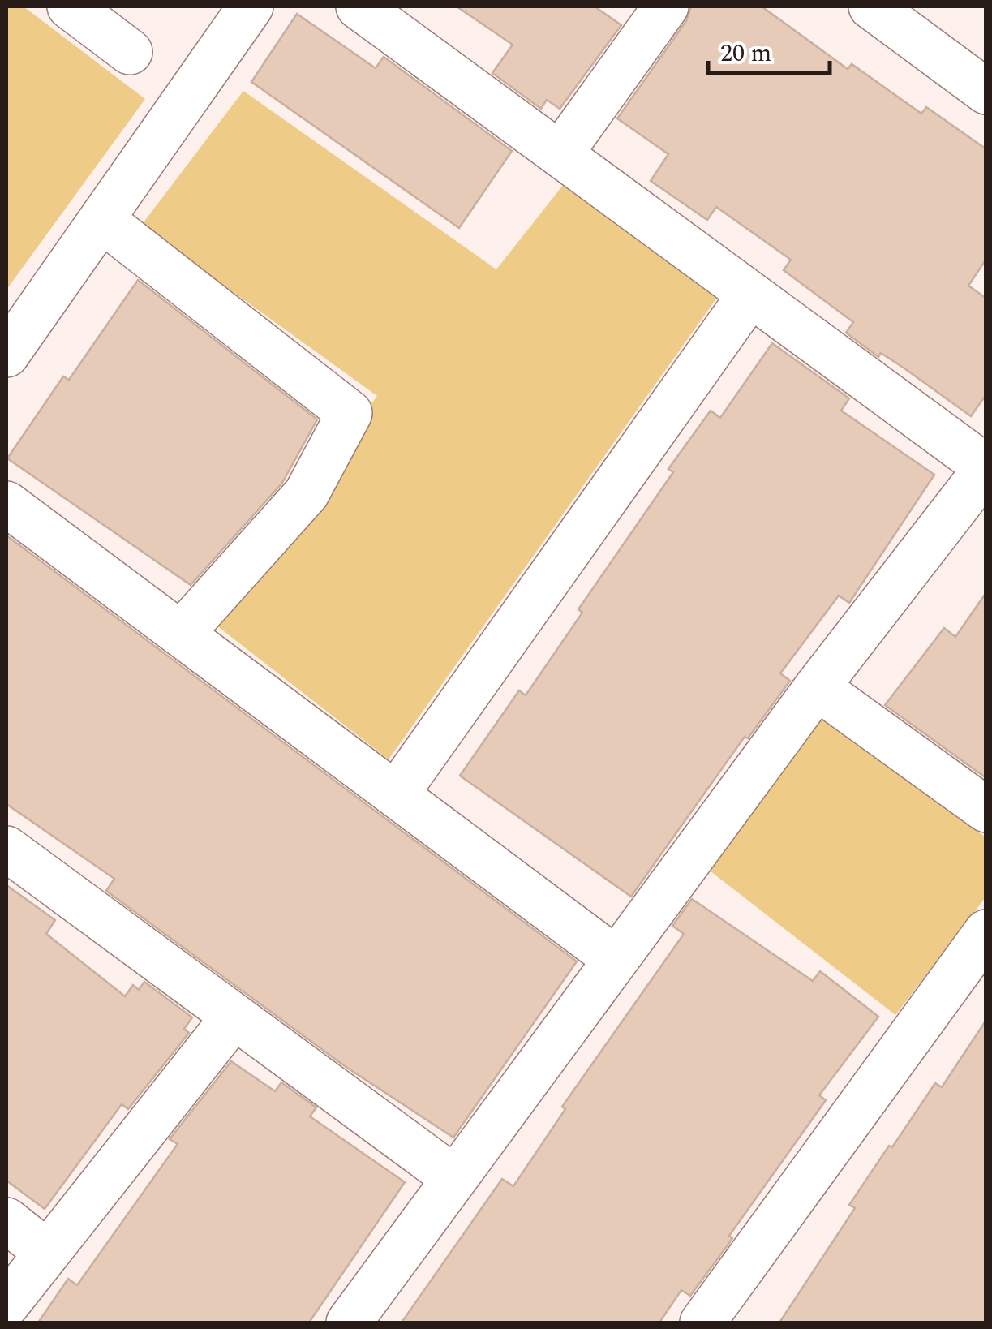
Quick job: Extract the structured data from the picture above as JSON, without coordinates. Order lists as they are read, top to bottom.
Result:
{
  "scale_bar": "20 m"
}
